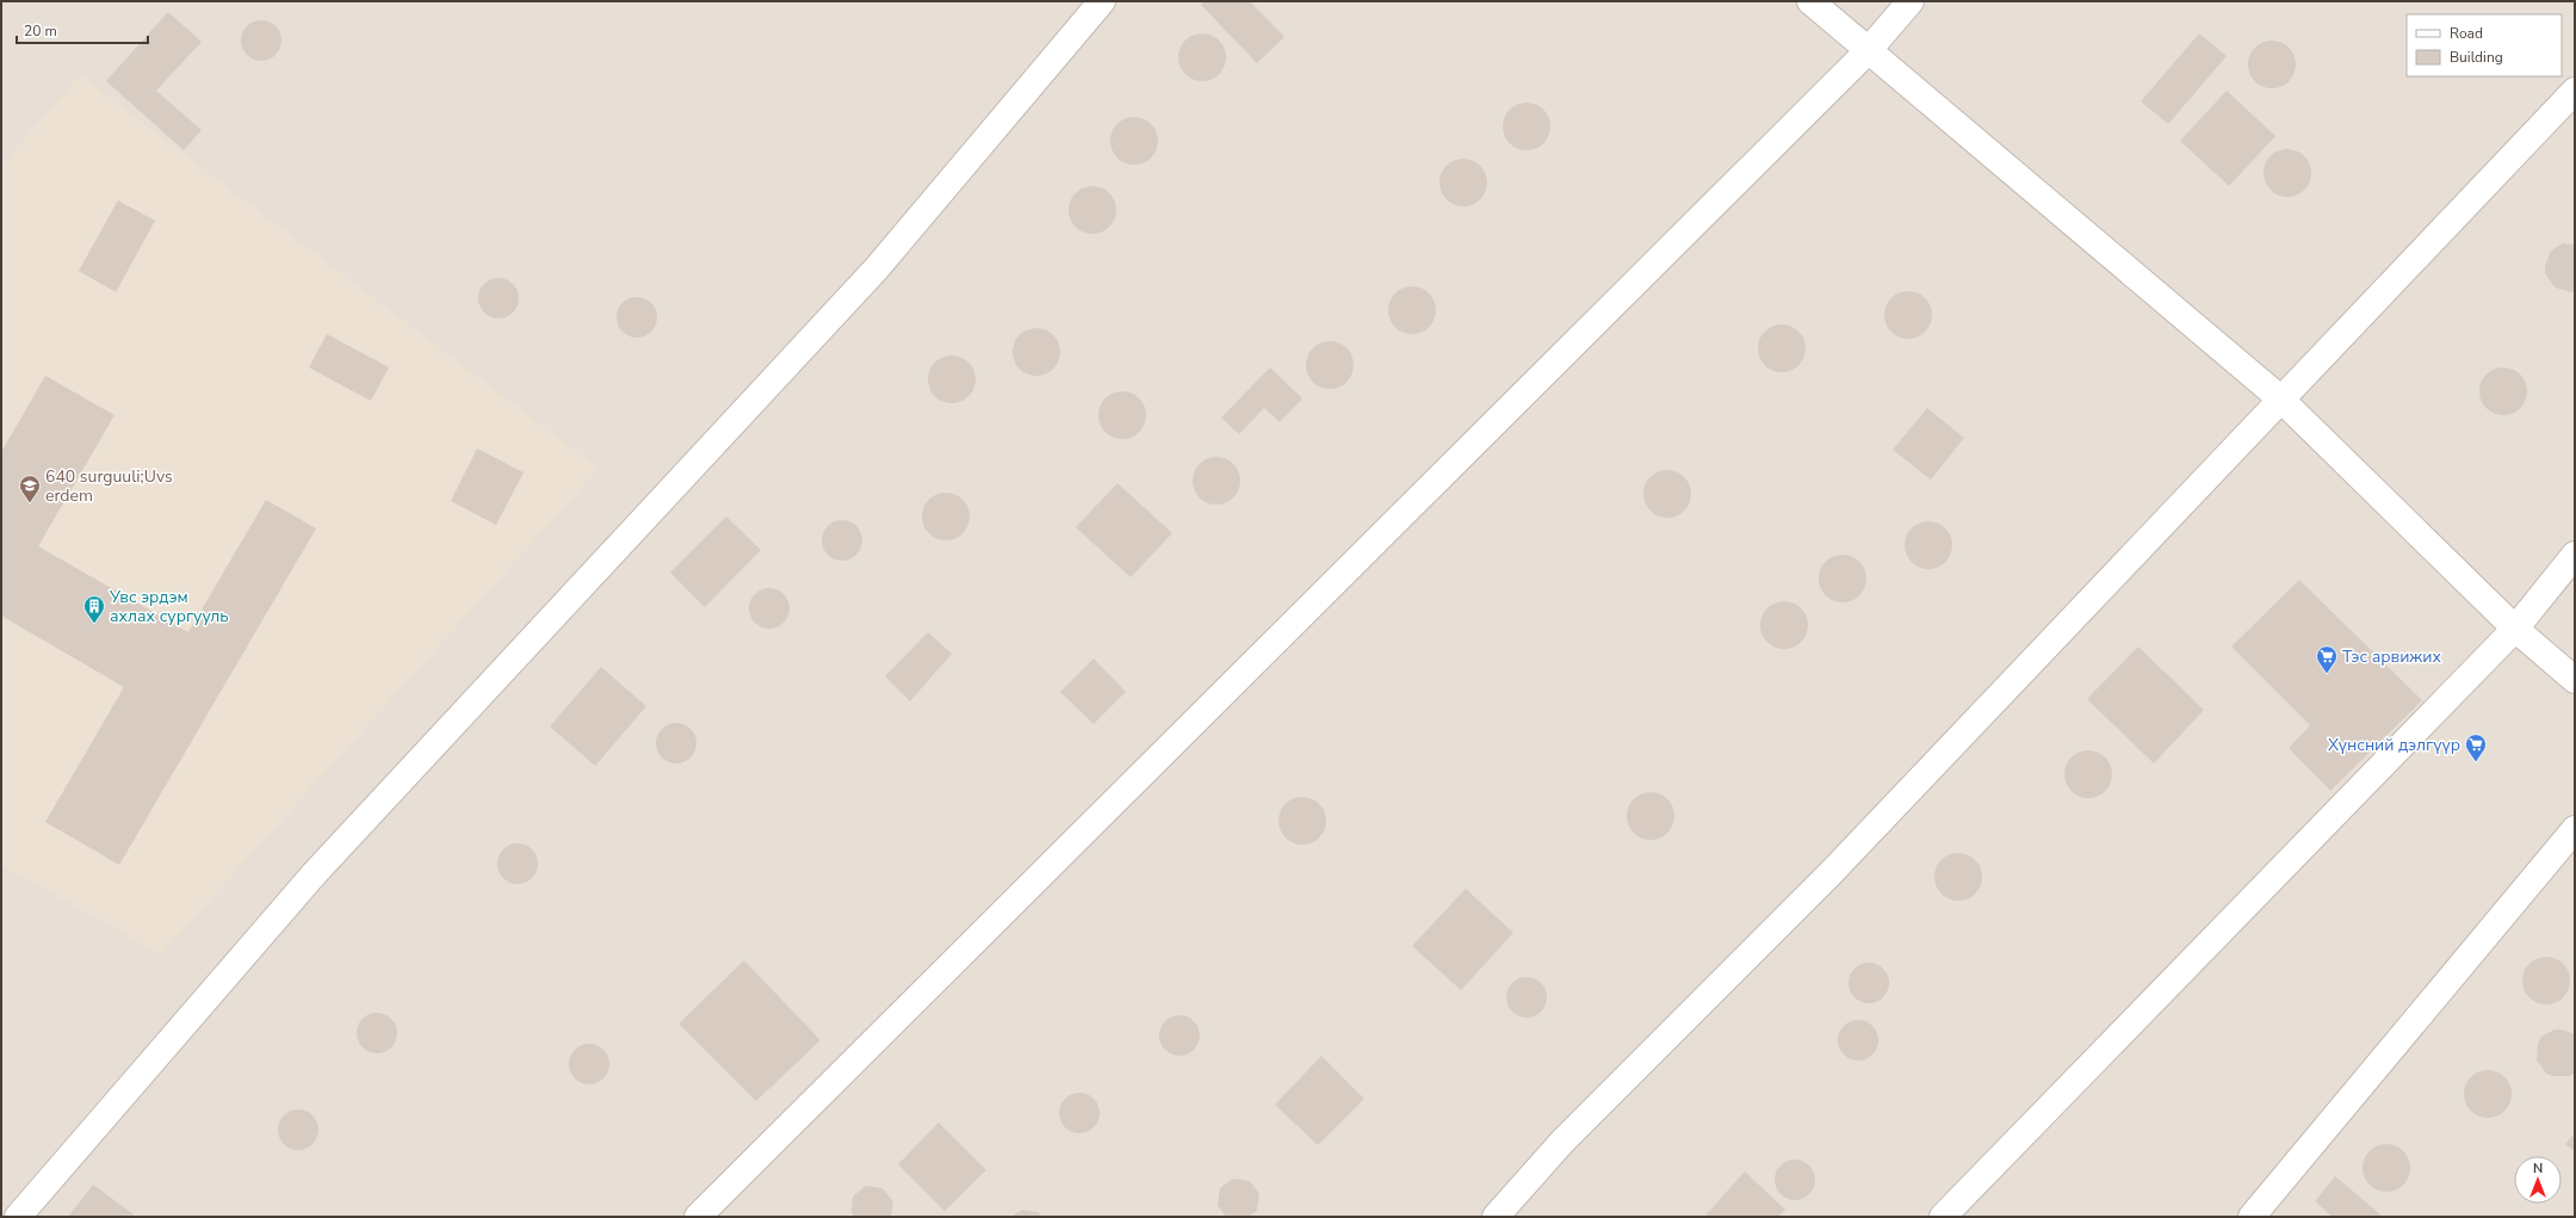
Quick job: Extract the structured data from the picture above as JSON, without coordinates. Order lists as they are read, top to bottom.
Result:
{
  "places": {
    "school or university": ["640 surguuli;Uvs erdem"],
    "building": ["Увс эрдэм ахлах сургууль"],
    "supermarket": ["Тэс арвижих", "Хүнсний дэлгүүр"]
  },
  "legend": ["Road", "Building"],
  "scale_bar": "20 m",
  "north": "top"
}
